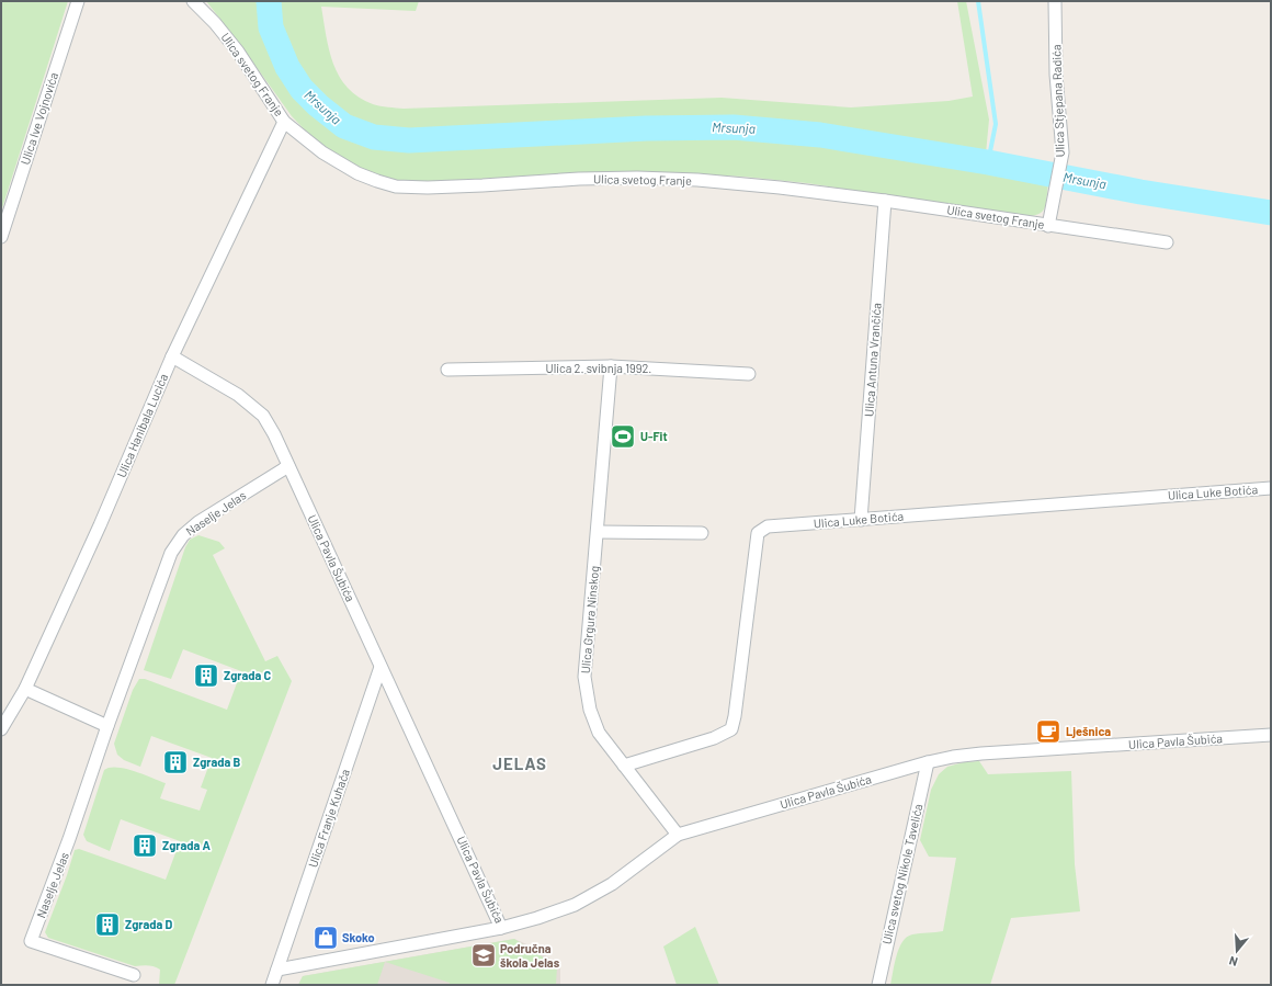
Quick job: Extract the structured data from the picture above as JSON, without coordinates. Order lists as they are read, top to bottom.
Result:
{
  "streets": {
    "street": [
      "Ulica svetog Franje",
      "Ulica Stjepana Radića",
      "Ulica Ive Vojnovića",
      "Ulica Antuna Vrančića",
      "Ulica 2. svibnja 1992.",
      "Ulica Hanibala Lucića",
      "Ulica Luke Botića",
      "Naselje Jelas",
      "Ulica Pavla Šubića",
      "Ulica Grgura Ninskog",
      "Ulica Franje Kuhača",
      "Ulica svetog Nikole Tavelića"
    ]
  },
  "crossings": [
    ["Ulica svetog Franje", "Ulica Stjepana Radića"],
    ["Ulica svetog Franje", "Ulica Antuna Vrančića"],
    ["Ulica svetog Franje", "Ulica Hanibala Lucića"],
    ["Ulica Antuna Vrančića", "Ulica Luke Botića"],
    ["Ulica 2. svibnja 1992.", "Ulica Grgura Ninskog"],
    ["Ulica Hanibala Lucića", "Ulica Pavla Šubića"],
    ["Ulica Luke Botića", "Ulica Grgura Ninskog"],
    ["Naselje Jelas", "Ulica Pavla Šubića"],
    ["Ulica Pavla Šubića", "Ulica Grgura Ninskog"],
    ["Ulica Pavla Šubića", "Ulica Franje Kuhača"],
    ["Ulica Pavla Šubića", "Ulica svetog Nikole Tavelića"]
  ],
  "districts": ["JELAS"],
  "water": ["Mrsunja"],
  "places": {
    "sports": ["U-Fit"],
    "building": [
      "Zgrada C",
      "Zgrada B",
      "Zgrada A",
      "Zgrada D"
    ],
    "cafe": ["Lješnica"],
    "shop": ["Skoko"],
    "school or university": ["Područna škola Jelas"]
  },
  "north": "bottom"
}
